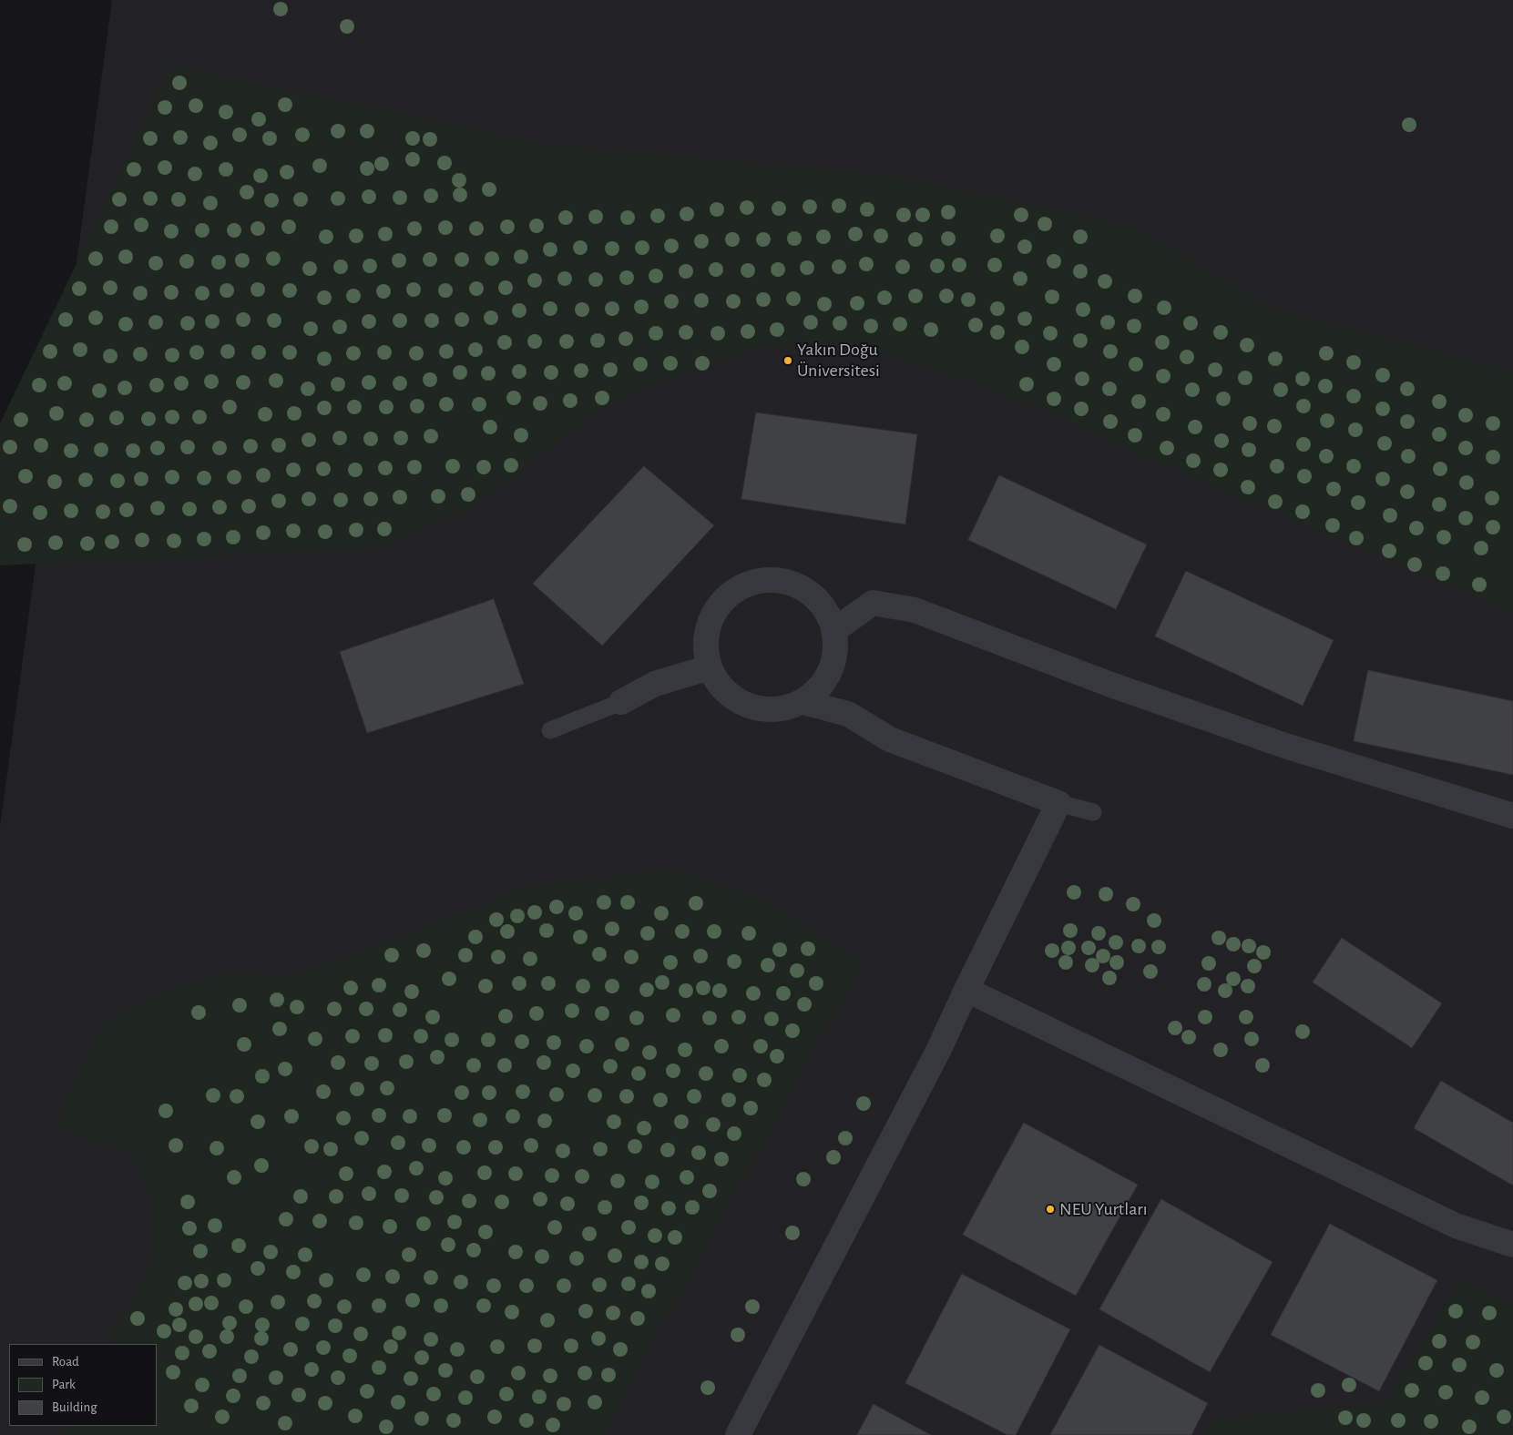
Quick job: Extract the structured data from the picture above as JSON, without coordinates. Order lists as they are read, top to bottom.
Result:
{
  "places": ["Yakın Doğu Üniversitesi", "NEU Yurtları"],
  "legend": ["Road", "Park", "Building"]
}
